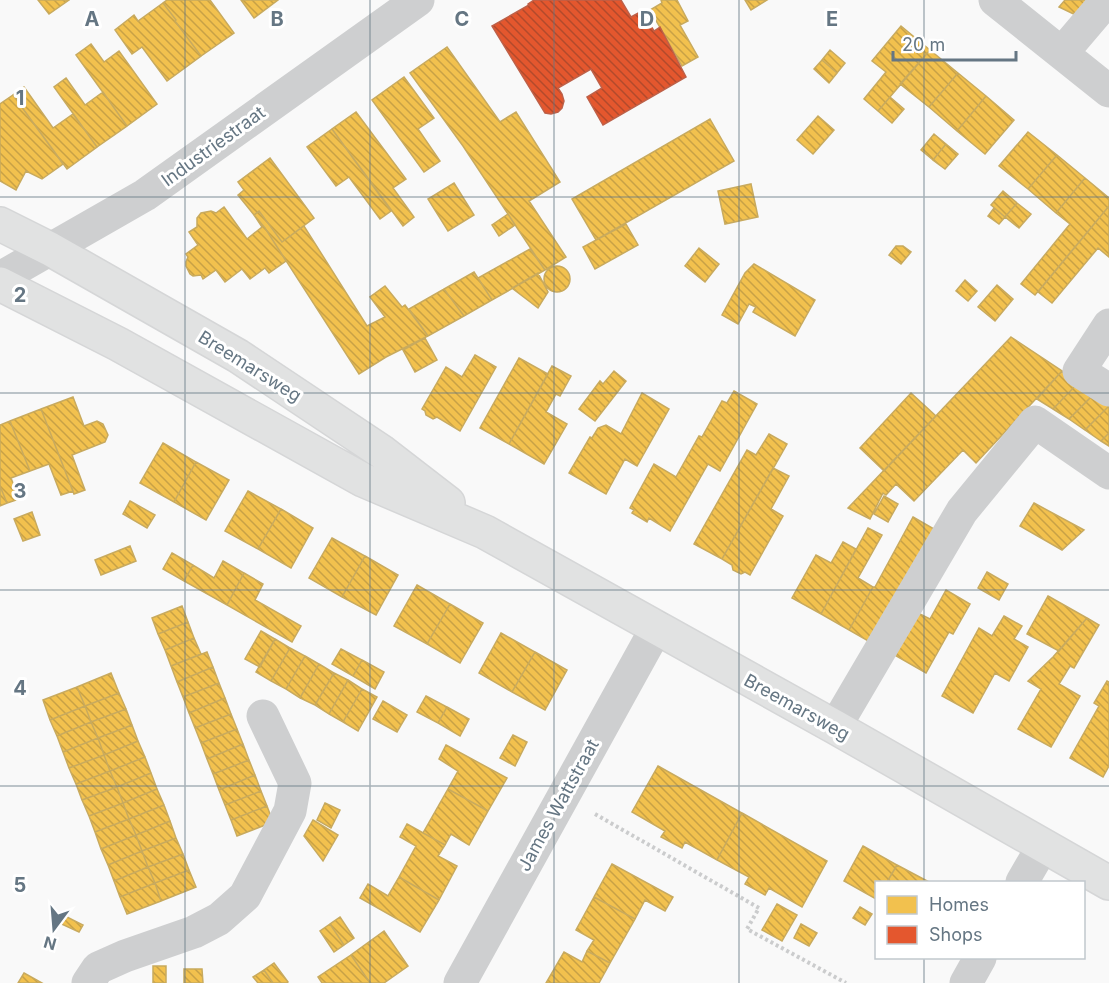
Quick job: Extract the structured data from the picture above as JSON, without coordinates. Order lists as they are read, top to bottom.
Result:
{
  "streets": {
    "main road": ["Breemarsweg"],
    "street": ["Industriestraat", "James Wattstraat"]
  },
  "crossings": [
    ["Industriestraat", "Breemarsweg"],
    ["Breemarsweg", "James Wattstraat"]
  ],
  "legend": ["Homes", "Shops"],
  "scale_bar": "20 m",
  "north": "bottom",
  "grid": {
    "columns": [
      "A",
      "B",
      "C",
      "D",
      "E"
    ],
    "rows": [
      "1",
      "2",
      "3",
      "4",
      "5"
    ]
  }
}
